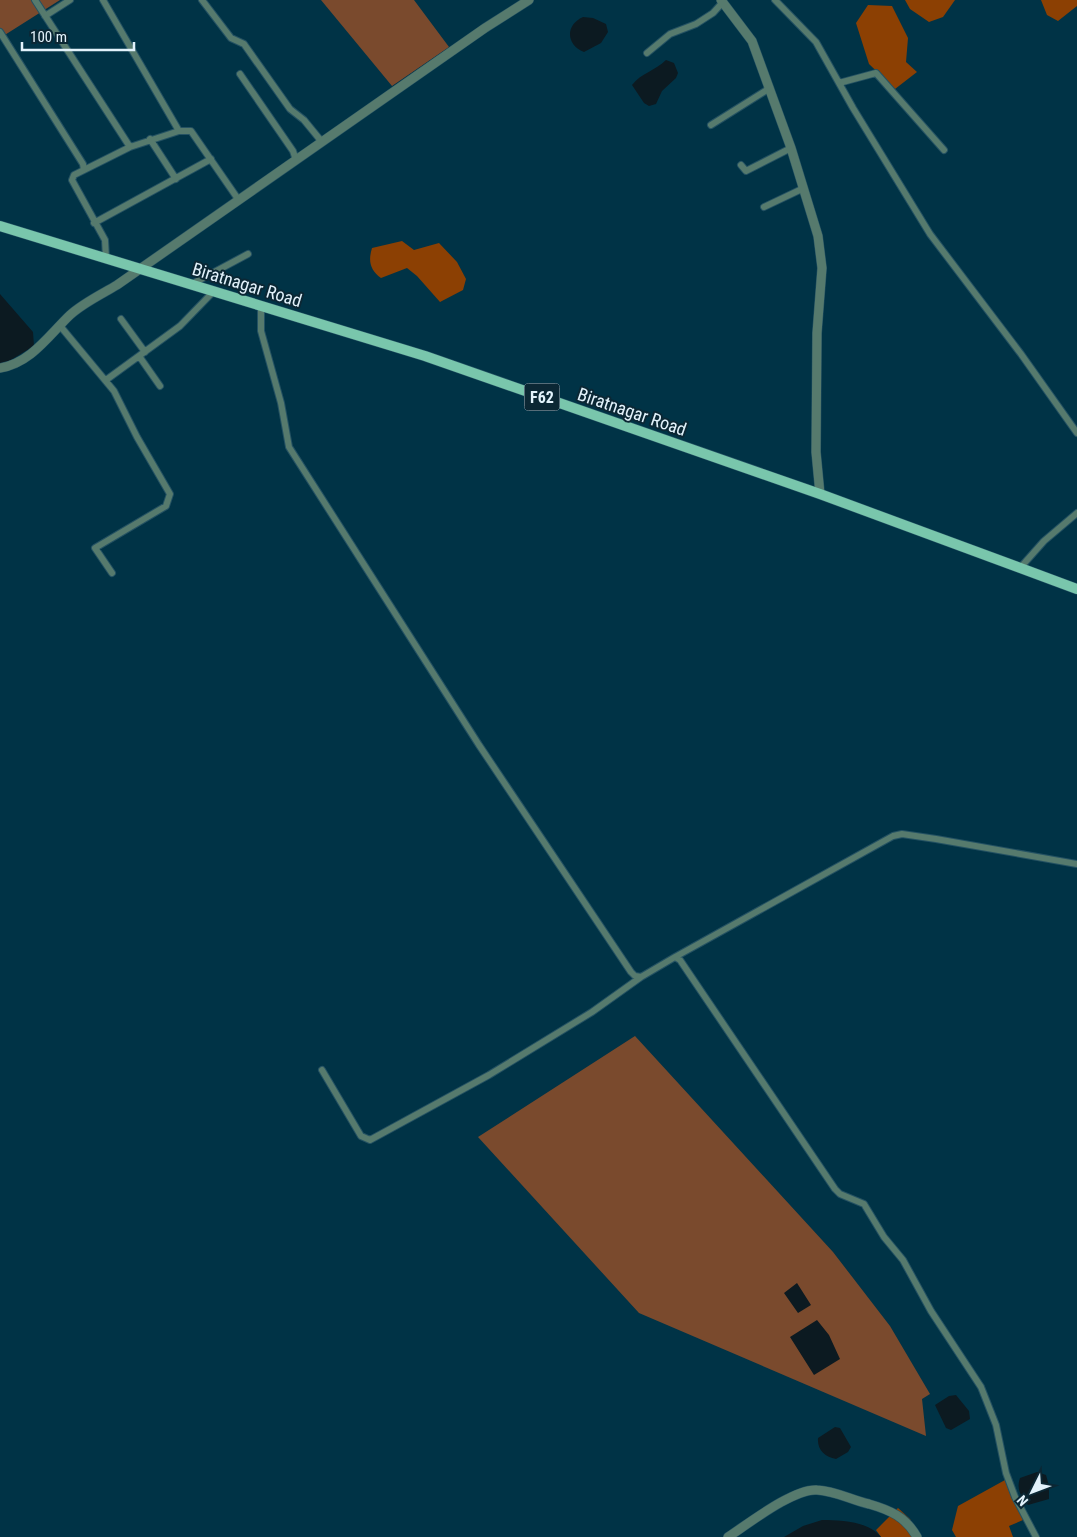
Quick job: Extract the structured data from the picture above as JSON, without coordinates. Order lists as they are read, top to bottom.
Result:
{
  "streets": {
    "main road": ["Biratnagar Road", "F62"]
  },
  "scale_bar": "100 m",
  "north": "bottom left"
}
